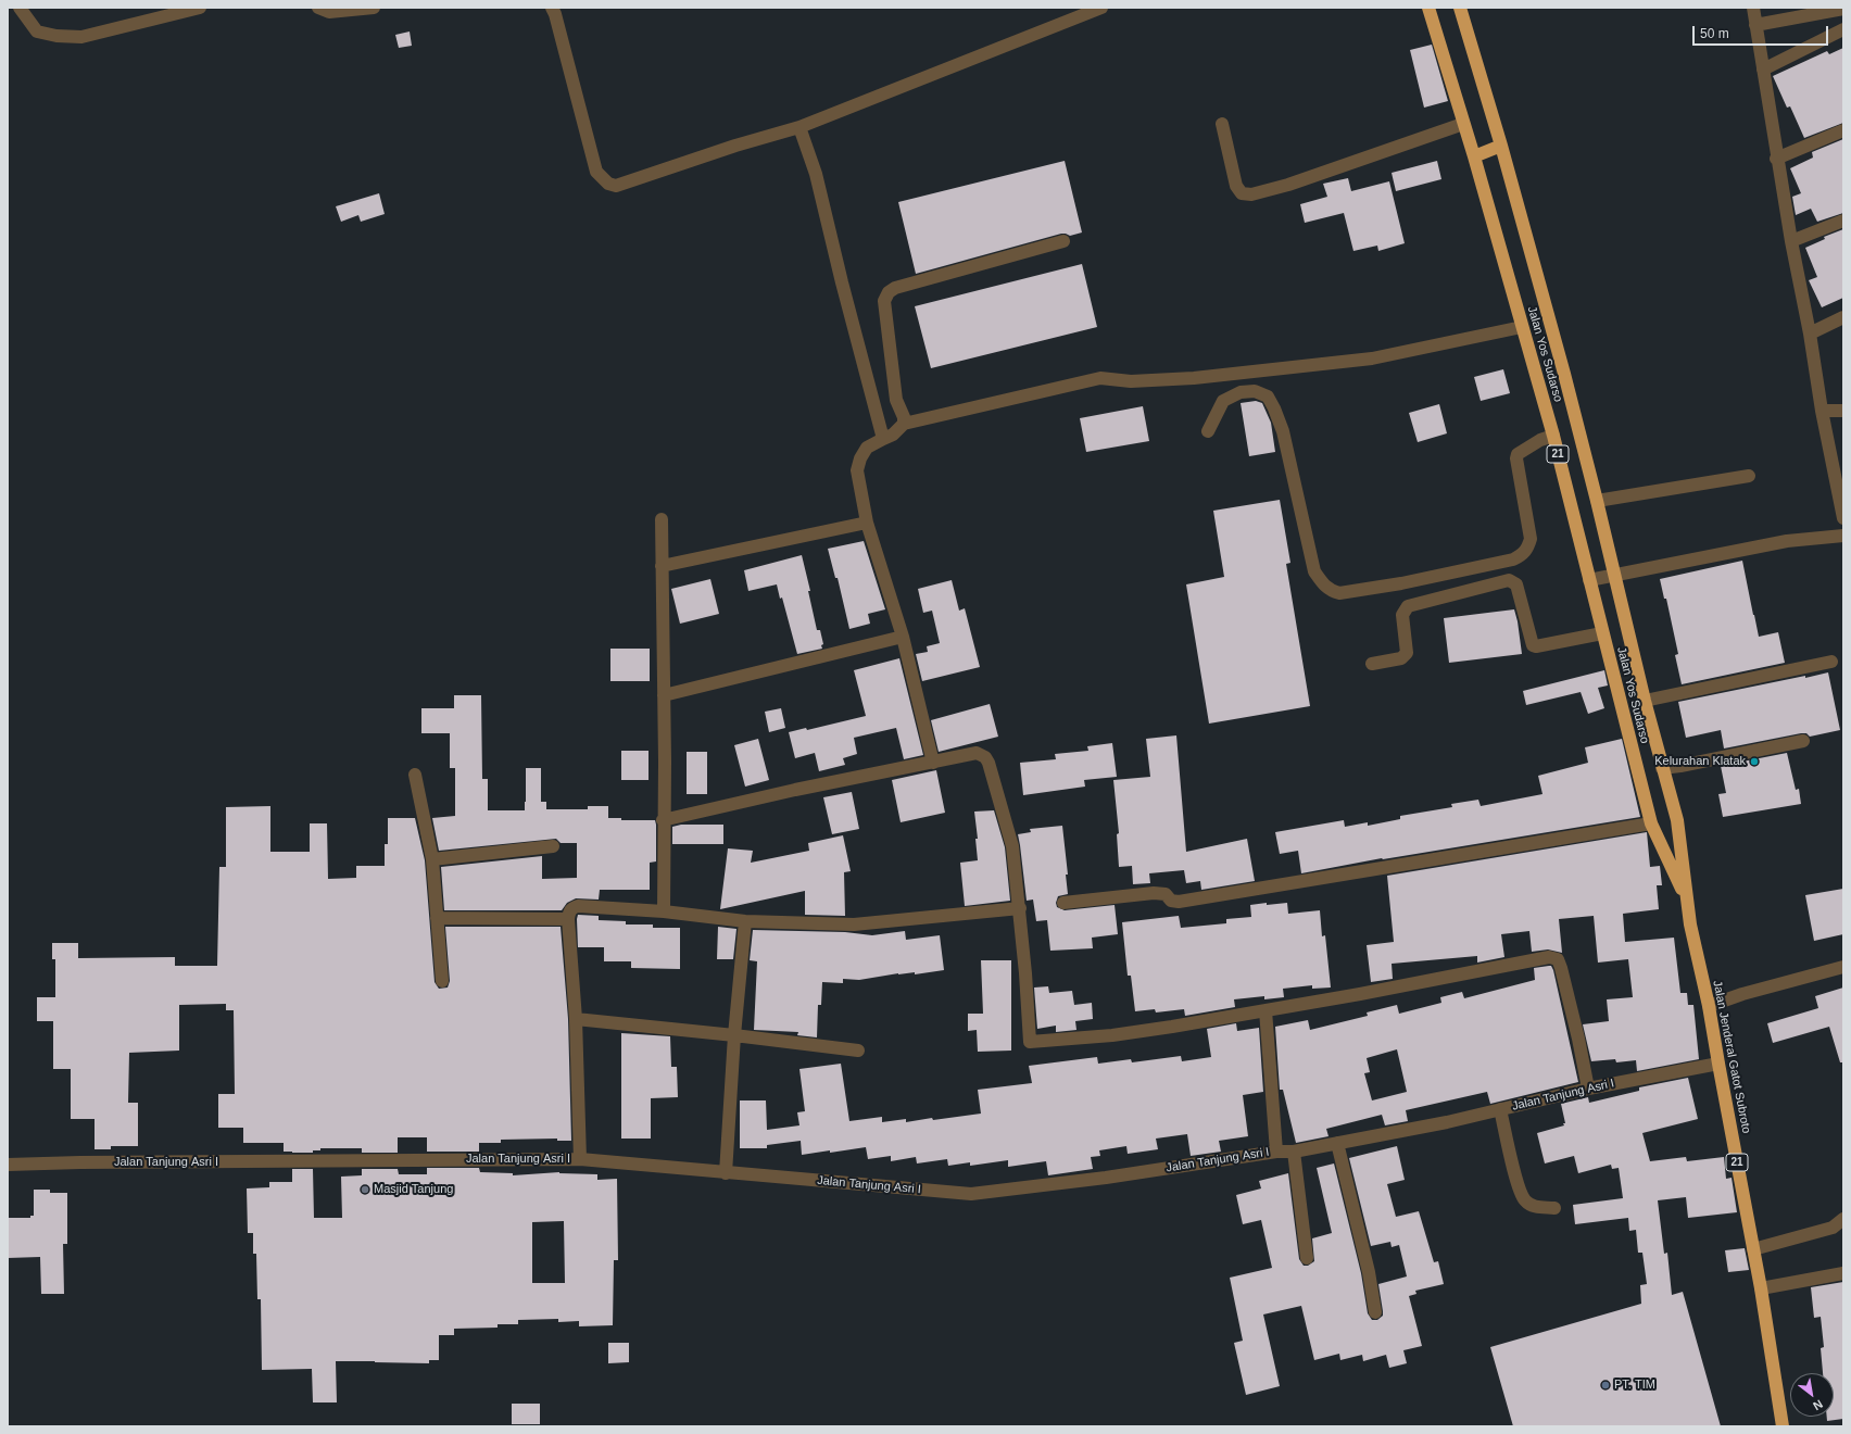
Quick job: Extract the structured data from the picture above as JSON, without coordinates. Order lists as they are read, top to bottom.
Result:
{
  "streets": {
    "highway": ["Jalan Yos Sudarso", "21", "Jalan Jenderal Gatot Subroto"],
    "street": ["Jalan Tanjung Asri I"]
  },
  "crossings": [
    ["Jalan Yos Sudarso", "Jalan Jenderal Gatot Subroto"],
    ["Jalan Jenderal Gatot Subroto", "Jalan Tanjung Asri I"]
  ],
  "places": ["Kelurahan Klatak", "Masjid Tanjung", "PT. TIM"],
  "scale_bar": "50 m",
  "north": "bottom right"
}
